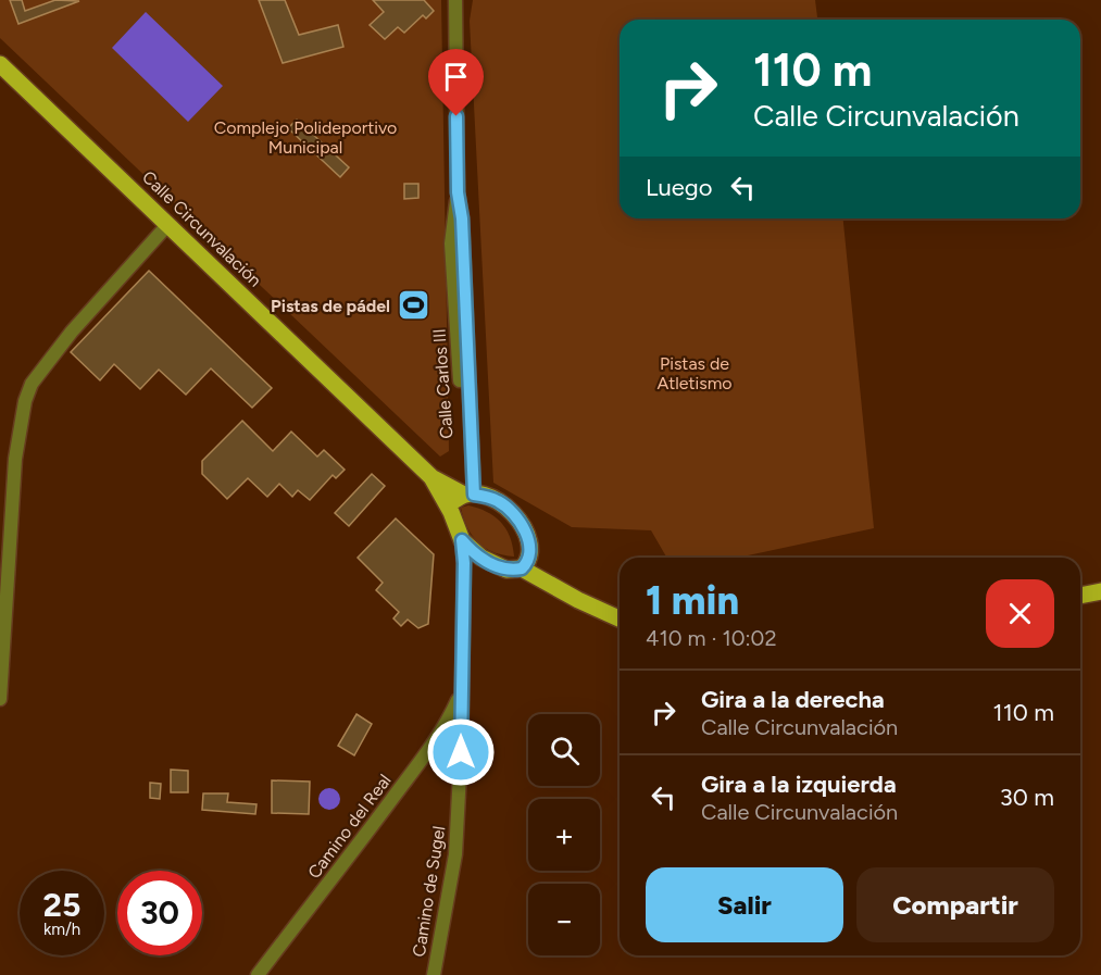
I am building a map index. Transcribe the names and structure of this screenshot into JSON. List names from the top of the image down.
{
  "streets": {
    "main road": ["Calle Circunvalación"],
    "street": ["Calle Carlos III", "Camino del Real", "Camino de Sugel"]
  },
  "crossings": [
    ["Calle Carlos III", "Camino de Sugel"],
    ["Camino del Real", "Camino de Sugel"]
  ],
  "parks": ["Complejo Polideportivo Municipal", "Pistas de Atletismo"],
  "places": {
    "sports": ["Pistas de pádel"]
  },
  "page": {
    "turn": ["110 m", "Calle Circunvalación"],
    "then": "Luego",
    "heading": ["1 min", "410 m · 10:02"],
    "list": [
      {
        "name": "Gira a la derecha",
        "note": "Calle Circunvalación",
        "value": "110 m"
      },
      {
        "name": "Gira a la izquierda",
        "note": "Calle Circunvalación",
        "value": "30 m"
      }
    ],
    "map_buttons": ["+", "−"],
    "buttons": ["Salir", "Compartir"],
    "speed": "25 km/h",
    "limit": "30"
  }
}
